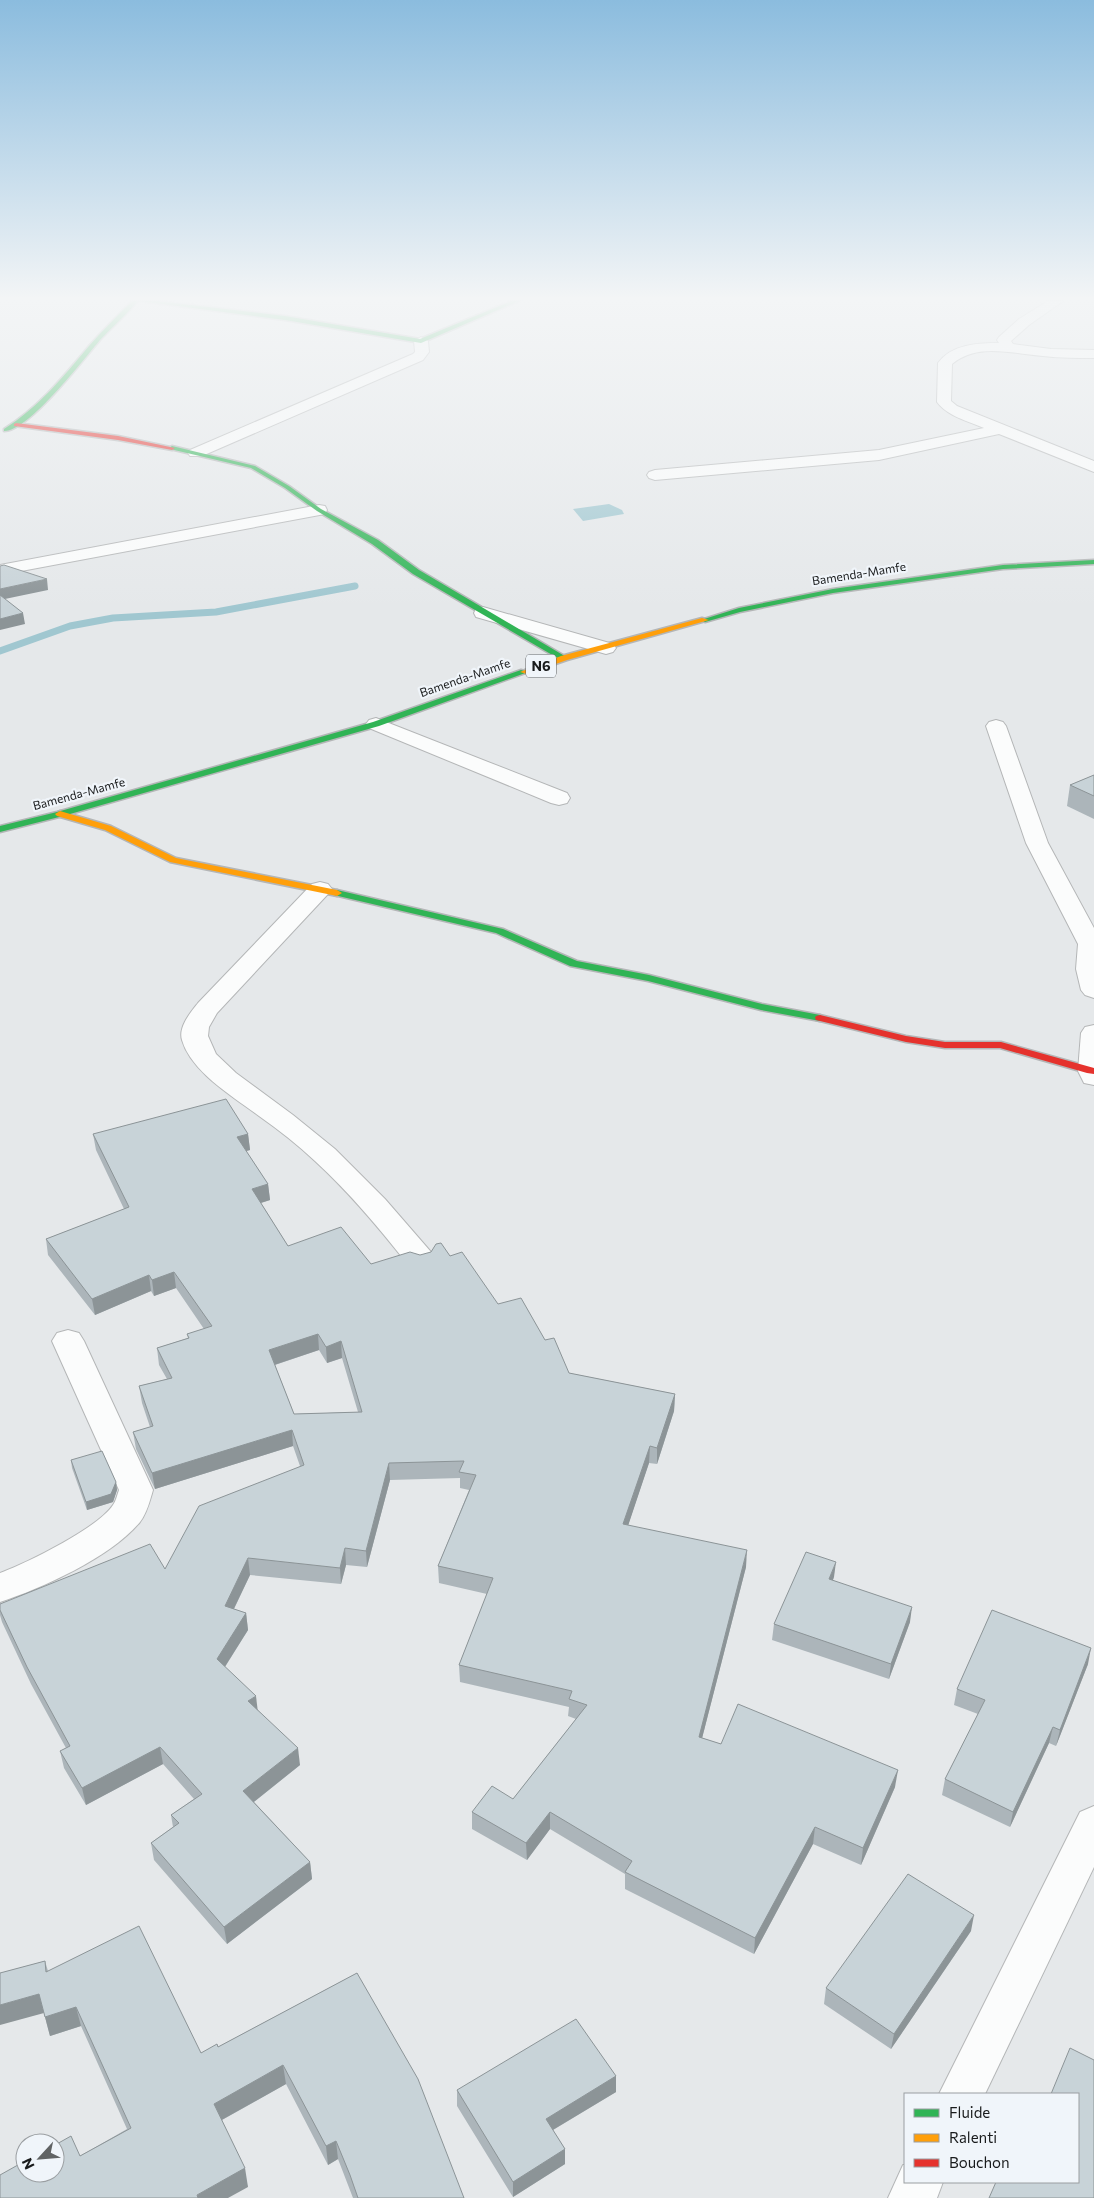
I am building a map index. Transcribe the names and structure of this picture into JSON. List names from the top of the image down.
{
  "streets": {
    "main road": ["Bamenda-Mamfe", "N6"]
  },
  "legend": ["Fluide", "Ralenti", "Bouchon"],
  "north": "bottom left"
}
